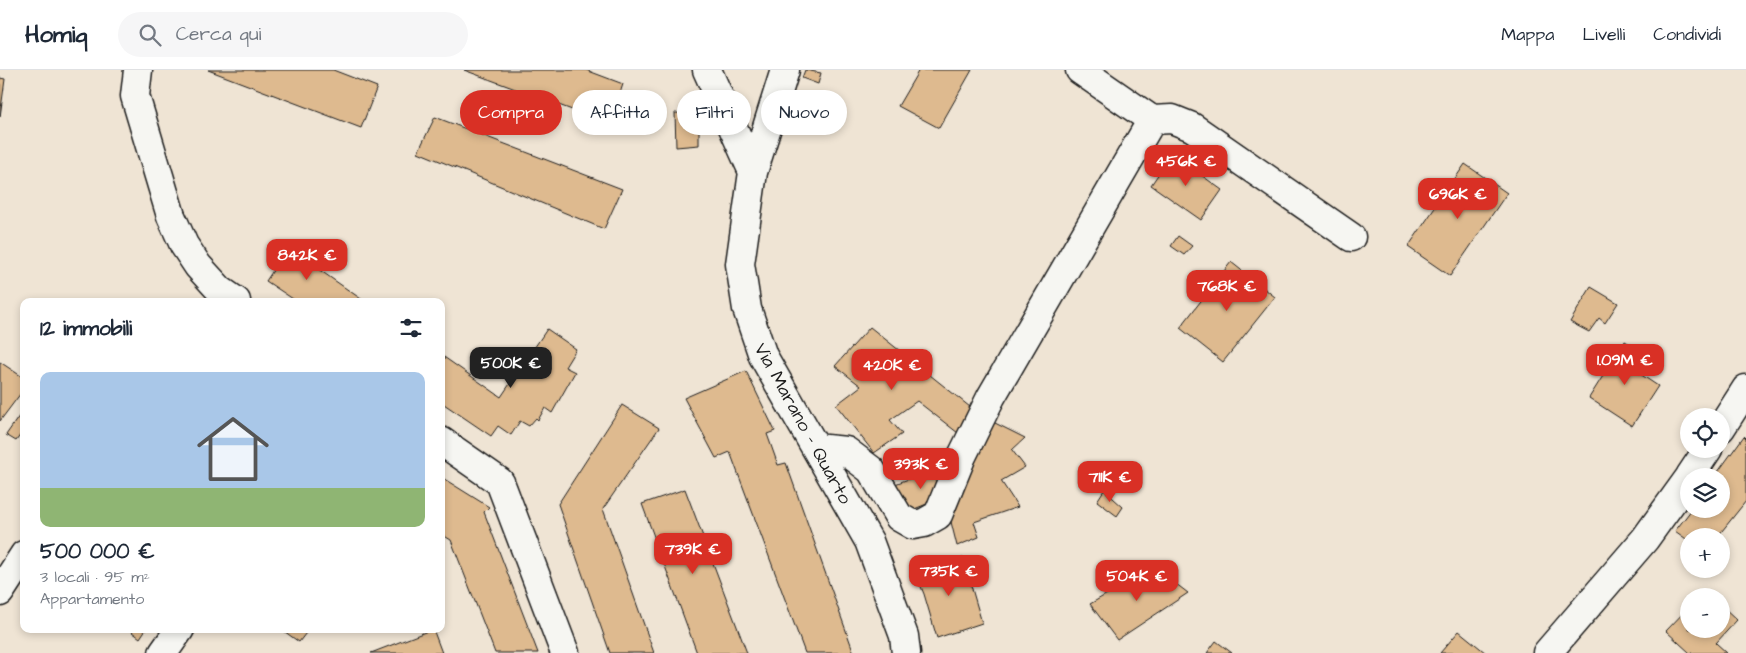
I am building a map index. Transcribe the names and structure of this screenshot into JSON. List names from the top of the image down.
{
  "streets": {
    "street": ["Via Marano - Quarto"]
  },
  "page": {
    "header": "Homiq",
    "search": "Cerca qui",
    "nav": ["Mappa", "Livelli", "Condividi"],
    "chip": [
      "Compra",
      "Affitta",
      "Filtri",
      "Nuovo"
    ],
    "price": [
      "456K €",
      "696K €",
      "842K €",
      "768K €",
      "1.09M €",
      "500K €",
      "420K €",
      "393K €",
      "711K €",
      "739K €",
      "735K €",
      "504K €"
    ],
    "heading": "12 immobili",
    "list": [
      {
        "name": "500 000 €",
        "note": "3 locali · 95 m² · Appartamento"
      }
    ],
    "map_buttons": ["+", "−"]
  }
}
